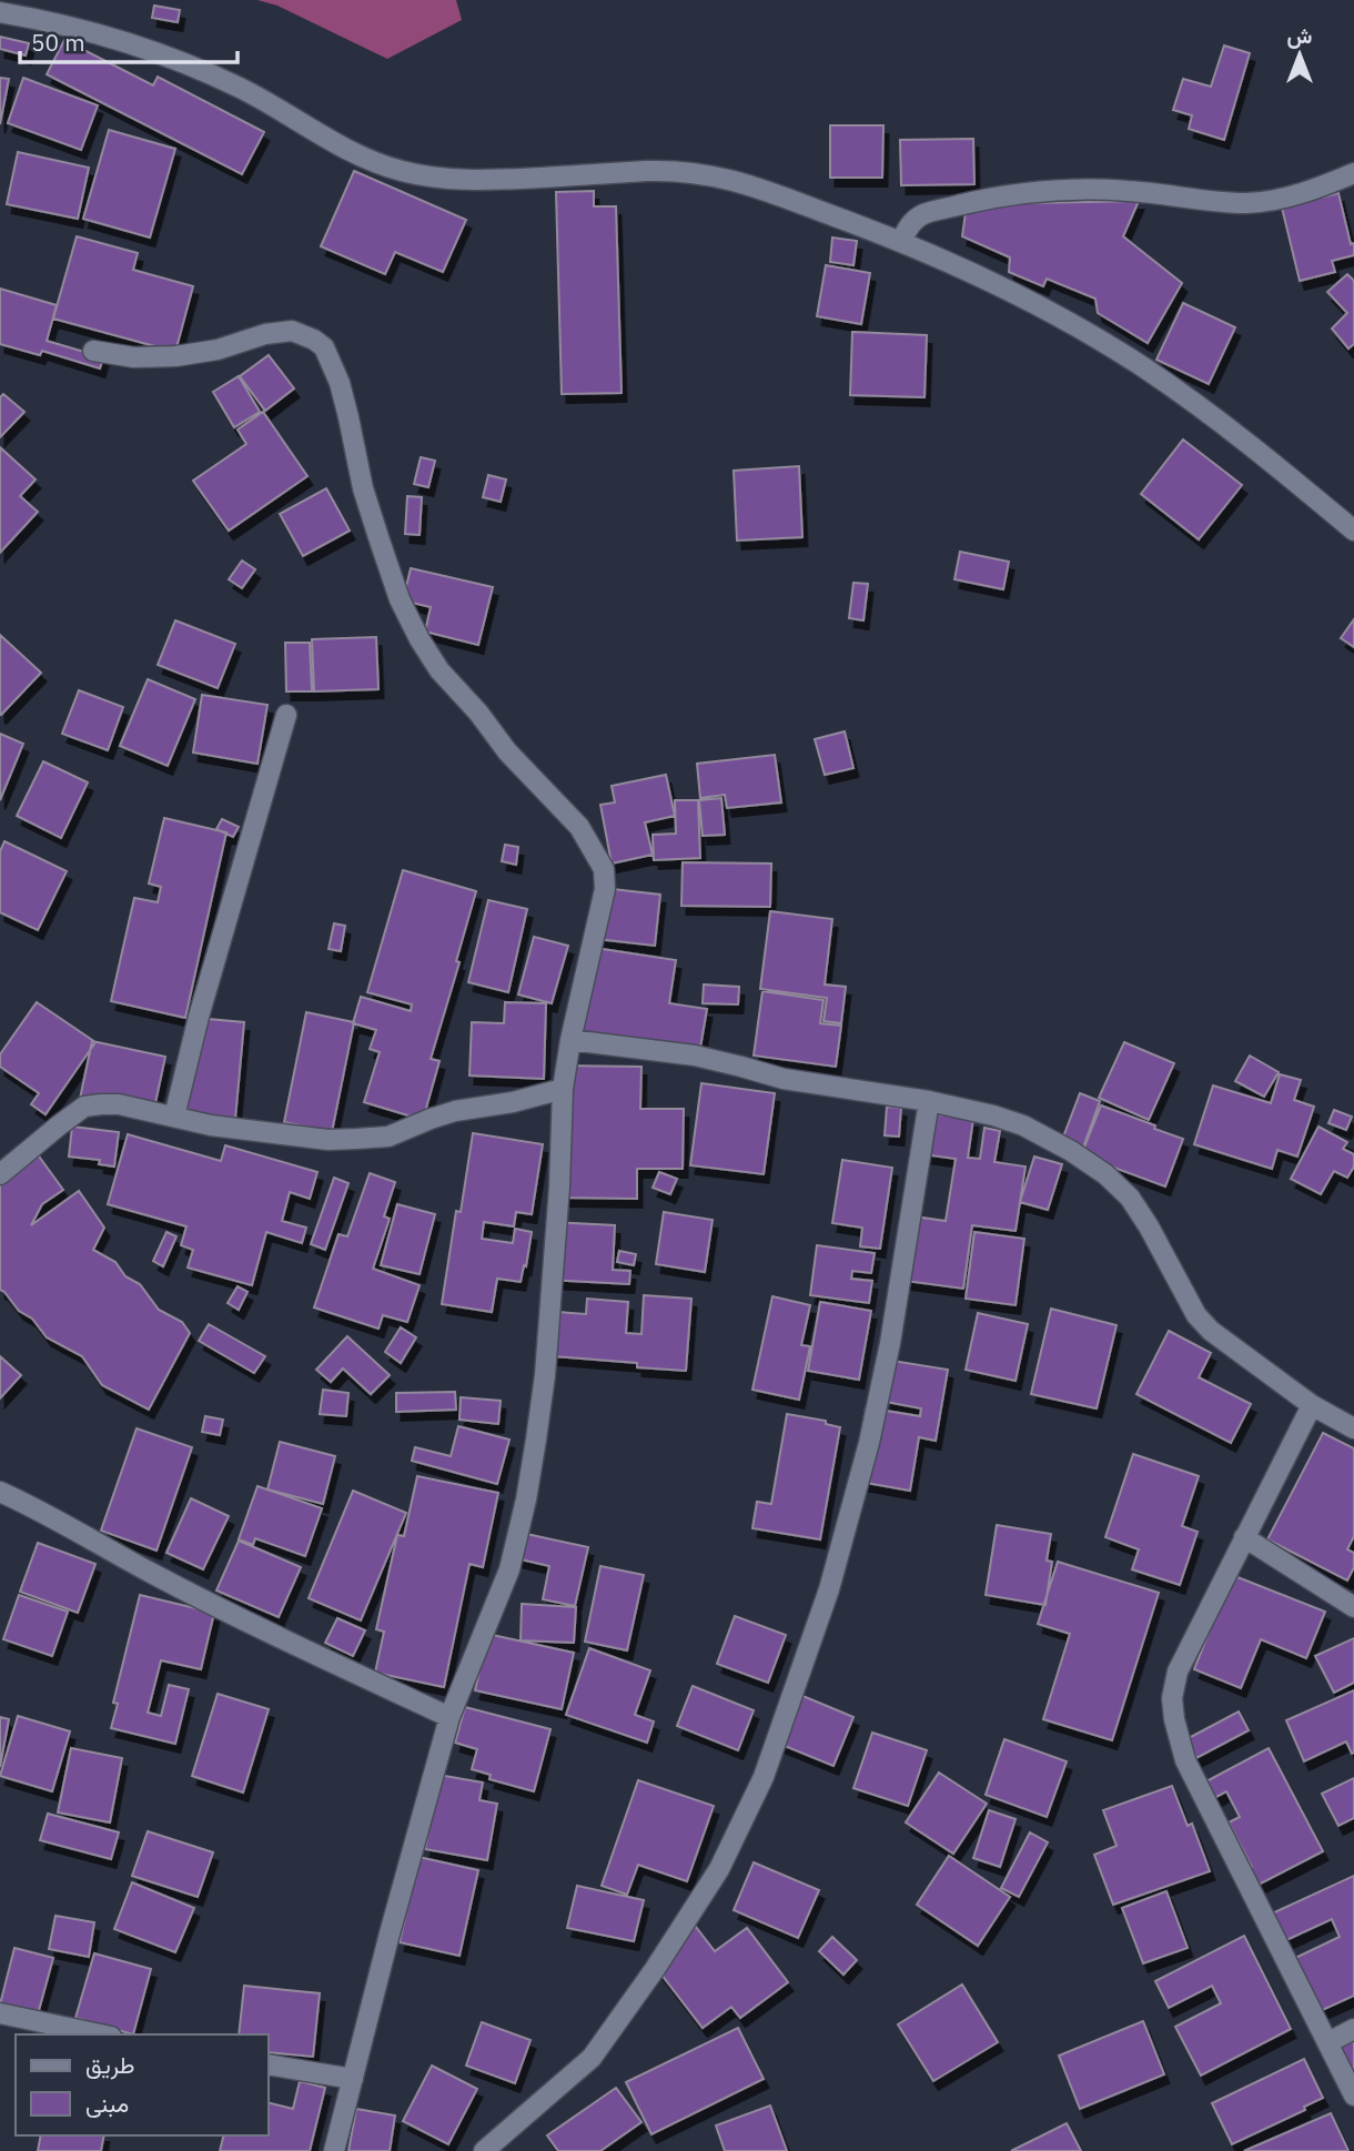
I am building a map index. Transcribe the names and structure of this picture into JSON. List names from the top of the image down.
{
  "legend": ["طريق", "مبنى"],
  "scale_bar": "50 m",
  "north": "top"
}
